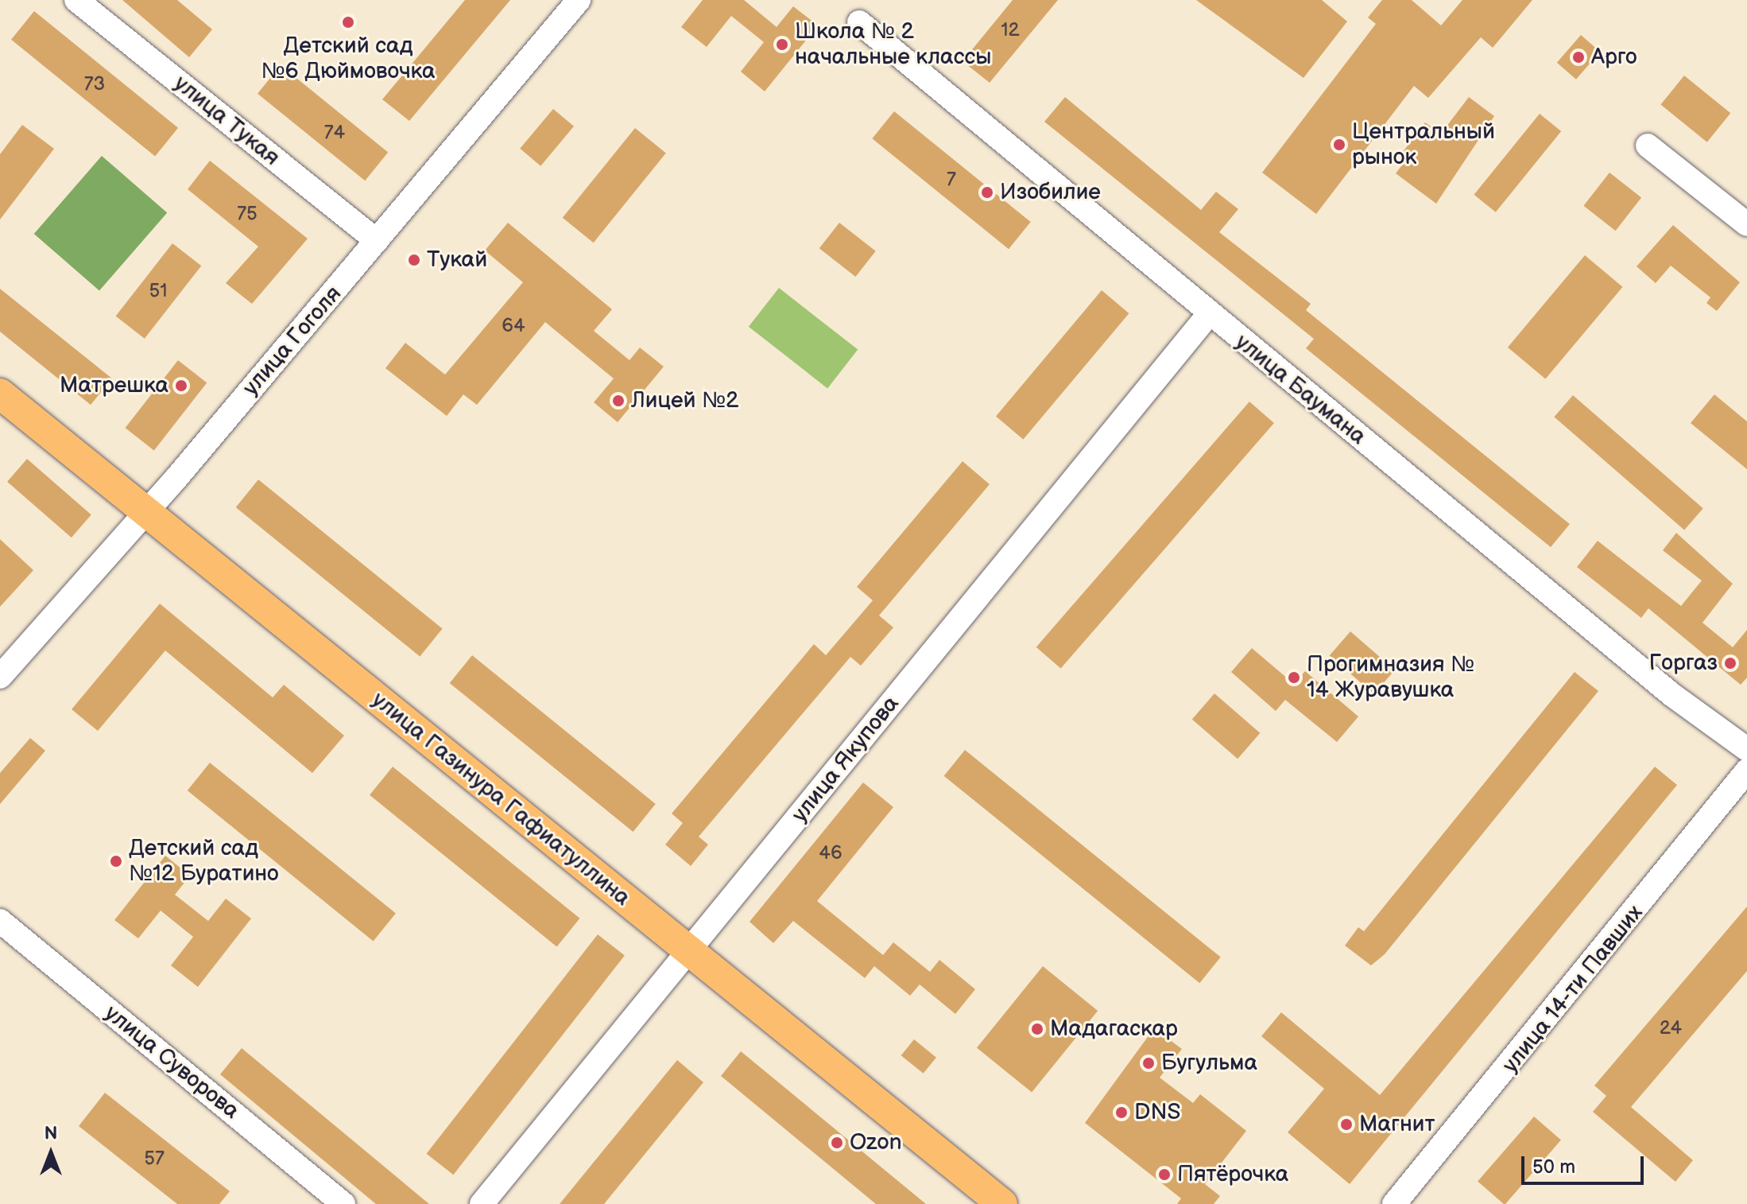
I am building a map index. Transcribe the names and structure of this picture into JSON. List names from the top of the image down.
{
  "streets": {
    "main road": ["улица Газинура Гафиатуллина"],
    "street": [
      "улица Тукая",
      "улица Гоголя",
      "улица Баумана",
      "улица Якупова",
      "улица 14-ти Павших",
      "улица Суворова"
    ]
  },
  "crossings": [
    ["улица Тукая", "улица Гоголя"],
    ["улица Гоголя", "улица Газинура Гафиатуллина"],
    ["улица Баумана", "улица Якупова"],
    ["улица Якупова", "улица Газинура Гафиатуллина"]
  ],
  "places": [
    "Детский сад №6 Дюймовочка",
    "Школа № 2 начальные классы",
    "Арго",
    "Центральный рынок",
    "Изобилие",
    "Тукай",
    "Матрешка",
    "Лицей №2",
    "Горгаз",
    "Прогимназия № 14 Журавушка",
    "Детский сад №12 Буратино",
    "Мадагаскар",
    "Бугульма",
    "DNS",
    "Магнит",
    "Ozon",
    "Пятёрочка"
  ],
  "house_numbers": [
    "12",
    "73",
    "74",
    "7",
    "75",
    "51",
    "64",
    "46",
    "24",
    "57"
  ],
  "scale_bar": "50 m",
  "north": "top"
}
